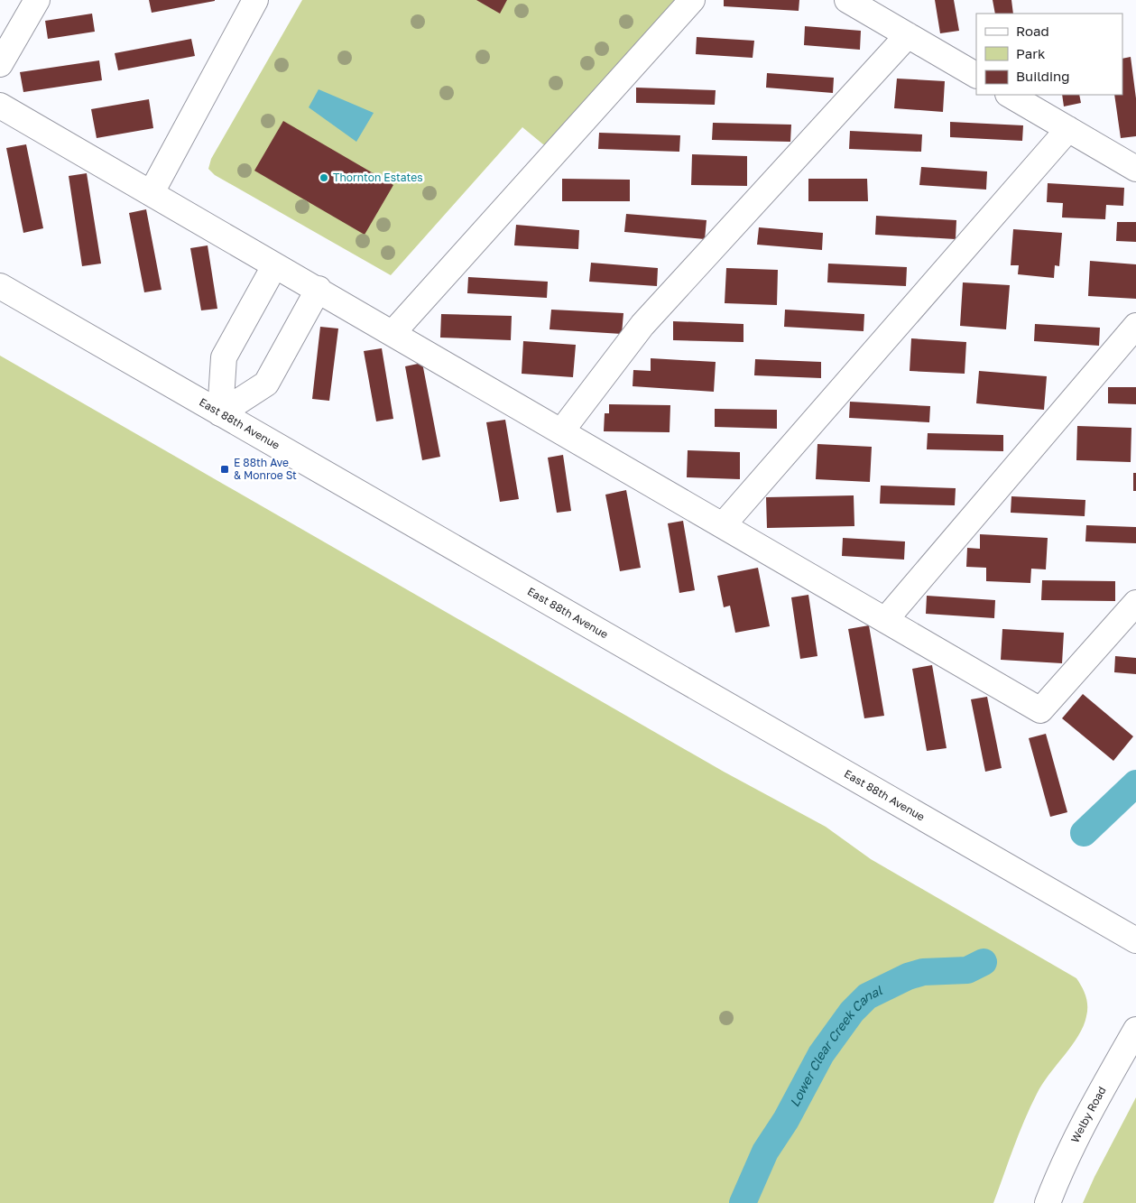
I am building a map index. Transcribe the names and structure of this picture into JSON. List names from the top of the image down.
{
  "streets": {
    "street": ["East 88th Avenue", "Welby Road"]
  },
  "water": ["Lower Clear Creek Canal"],
  "places": {
    "other": ["Thornton Estates"],
    "transit": ["E 88th Ave & Monroe St"]
  },
  "legend": ["Road", "Park", "Building"]
}
